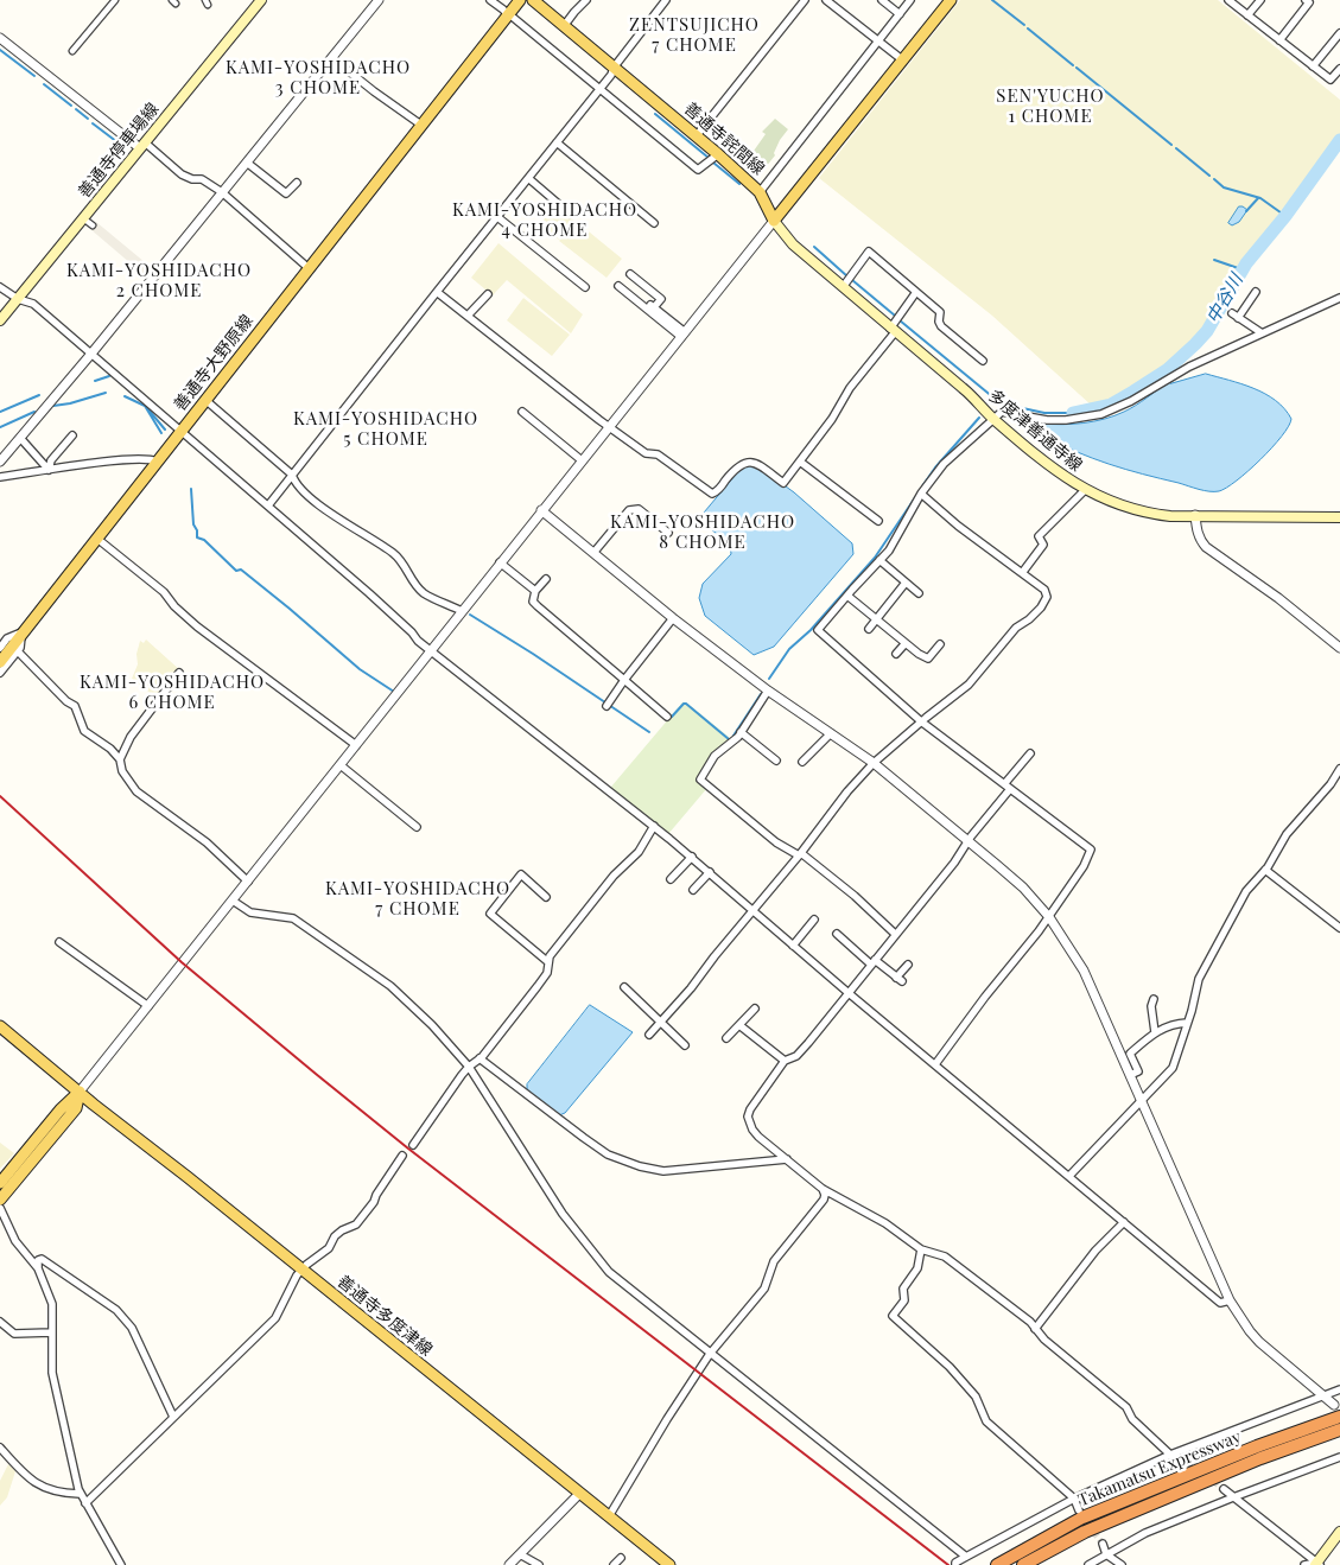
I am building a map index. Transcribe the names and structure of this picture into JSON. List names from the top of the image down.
{
  "streets": {
    "highway": ["Takamatsu Expressway"],
    "main road": [
      "善通寺詫間線",
      "善通寺停車場線",
      "善通寺大野原線",
      "多度津善通寺線",
      "善通寺多度津線"
    ]
  },
  "crossings": [
    ["善通寺詫間線", "多度津善通寺線"]
  ],
  "districts": [
    "ZENTSUJICHO 7 CHOME",
    "KAMI-YOSHIDACHO 3 CHOME",
    "SEN'YUCHO 1 CHOME",
    "KAMI-YOSHIDACHO 4 CHOME",
    "KAMI-YOSHIDACHO 2 CHOME",
    "KAMI-YOSHIDACHO 5 CHOME",
    "KAMI-YOSHIDACHO 8 CHOME",
    "KAMI-YOSHIDACHO 6 CHOME",
    "KAMI-YOSHIDACHO 7 CHOME"
  ],
  "water": ["中谷川"]
}
